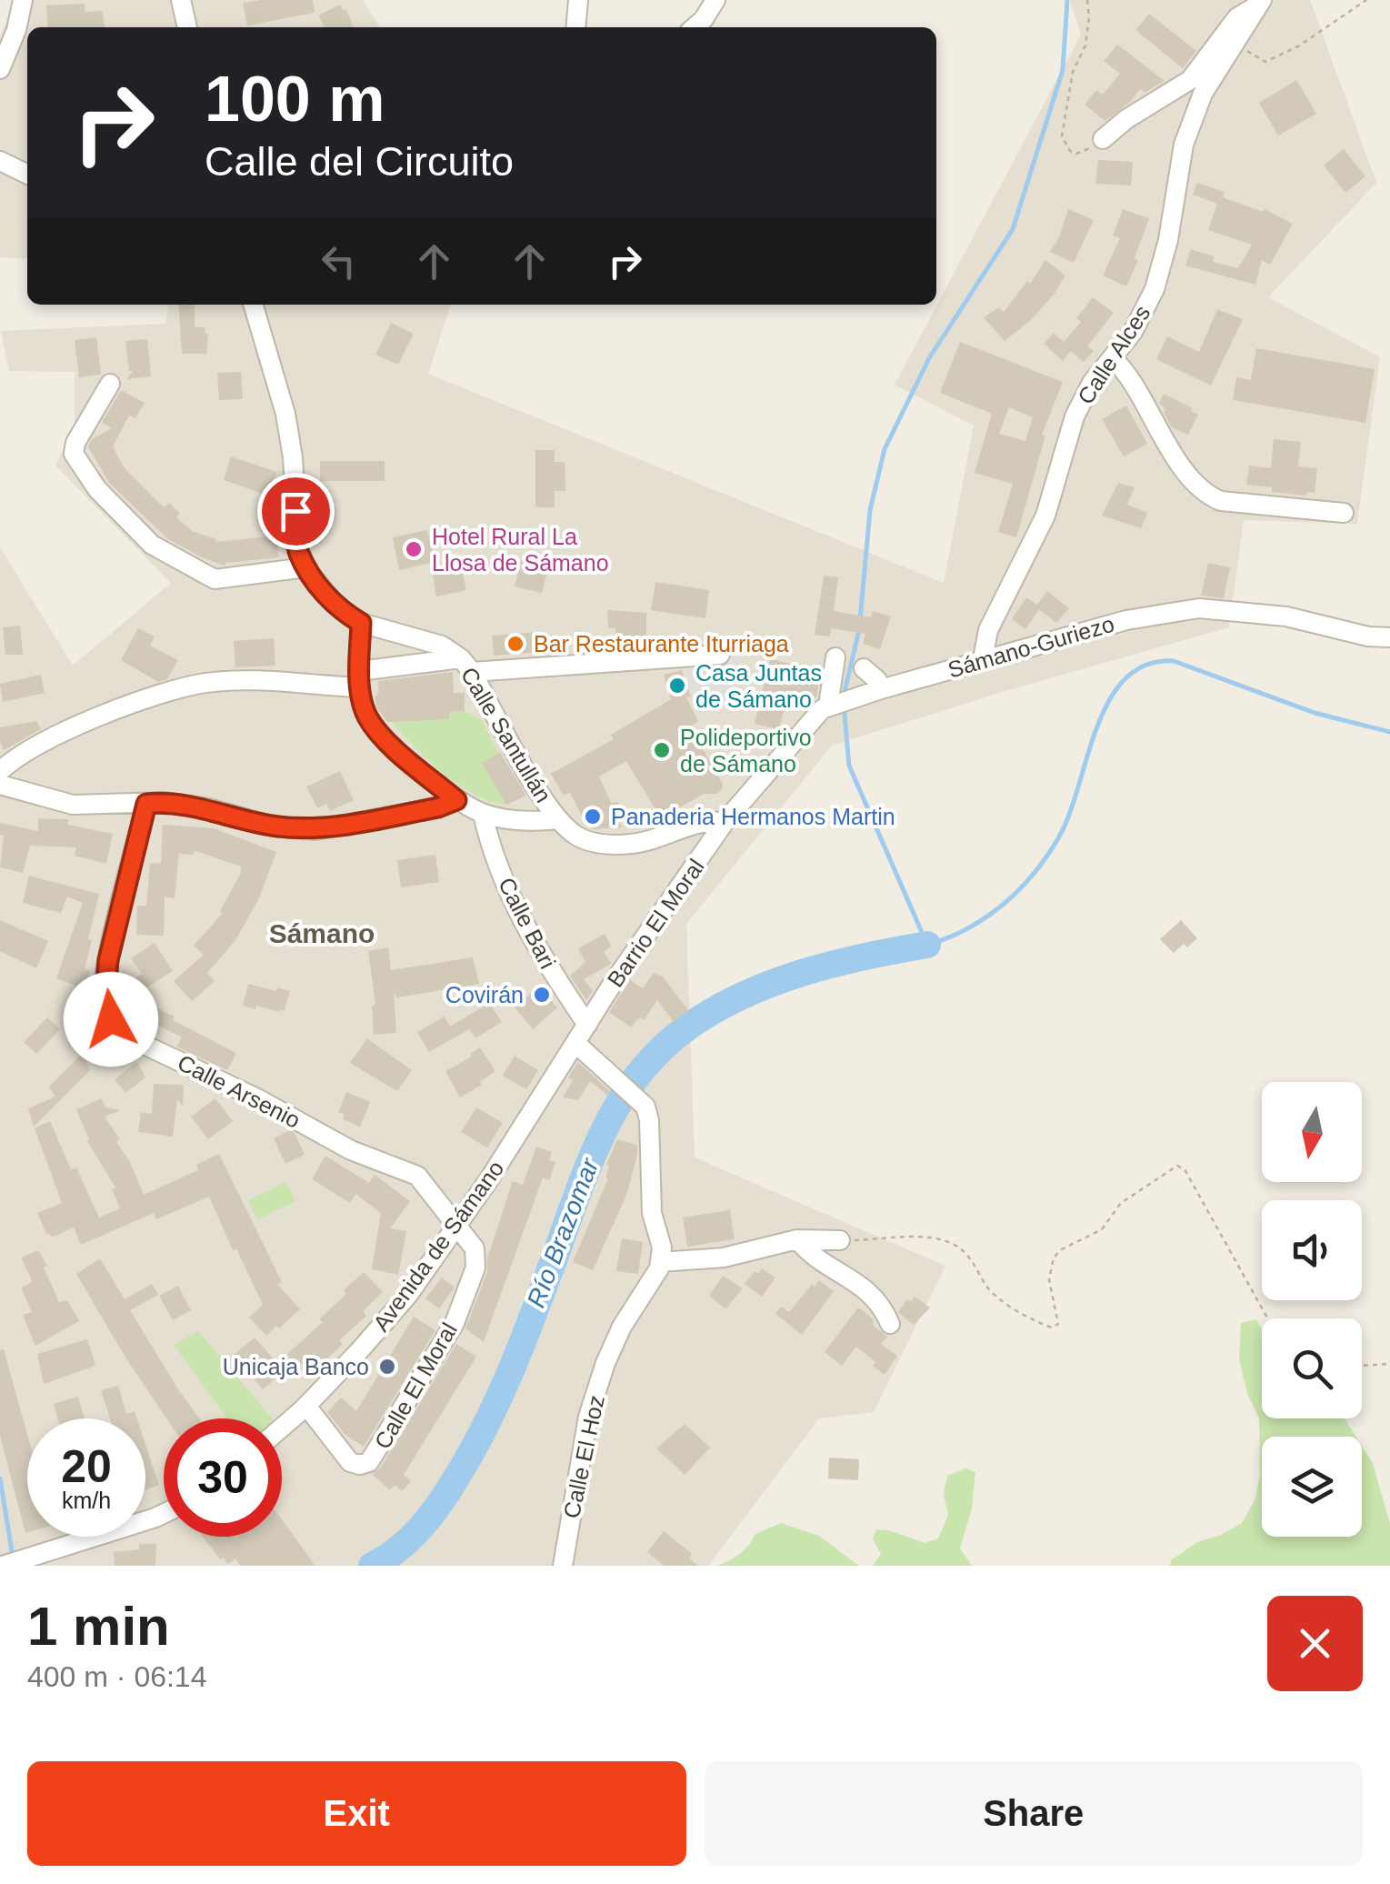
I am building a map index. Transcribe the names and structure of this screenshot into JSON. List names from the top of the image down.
{
  "streets": {
    "street": [
      "Calle Alces",
      "Sámano-Guriezo",
      "Calle Santullán",
      "Calle Bari",
      "Barrio El Moral",
      "Calle Arsenio",
      "Avenida de Sámano",
      "Calle El Moral",
      "Calle El Hoz"
    ]
  },
  "crossings": [
    ["Calle Alces", "Sámano-Guriezo"],
    ["Sámano-Guriezo", "Calle Santullán"],
    ["Sámano-Guriezo", "Barrio El Moral"],
    ["Calle Santullán", "Barrio El Moral"],
    ["Calle Bari", "Barrio El Moral"],
    ["Calle Bari", "Avenida de Sámano"],
    ["Barrio El Moral", "Avenida de Sámano"],
    ["Calle Arsenio", "Avenida de Sámano"],
    ["Calle Arsenio", "Calle El Moral"],
    ["Avenida de Sámano", "Calle El Moral"]
  ],
  "districts": ["Sámano"],
  "water": ["Río Brazomar"],
  "places": [
    "Hotel Rural La Llosa de Sámano",
    "Bar Restaurante Iturriaga",
    "Casa Juntas de Sámano",
    "Polideportivo de Sámano",
    "Panaderia Hermanos Martin",
    "Covirán",
    "Unicaja Banco"
  ],
  "north": "bottom",
  "page": {
    "turn": ["100 m", "Calle del Circuito"],
    "speed": "20 km/h",
    "limit": "30",
    "heading": ["1 min", "400 m · 06:14"],
    "buttons": ["Exit", "Share"]
  }
}
